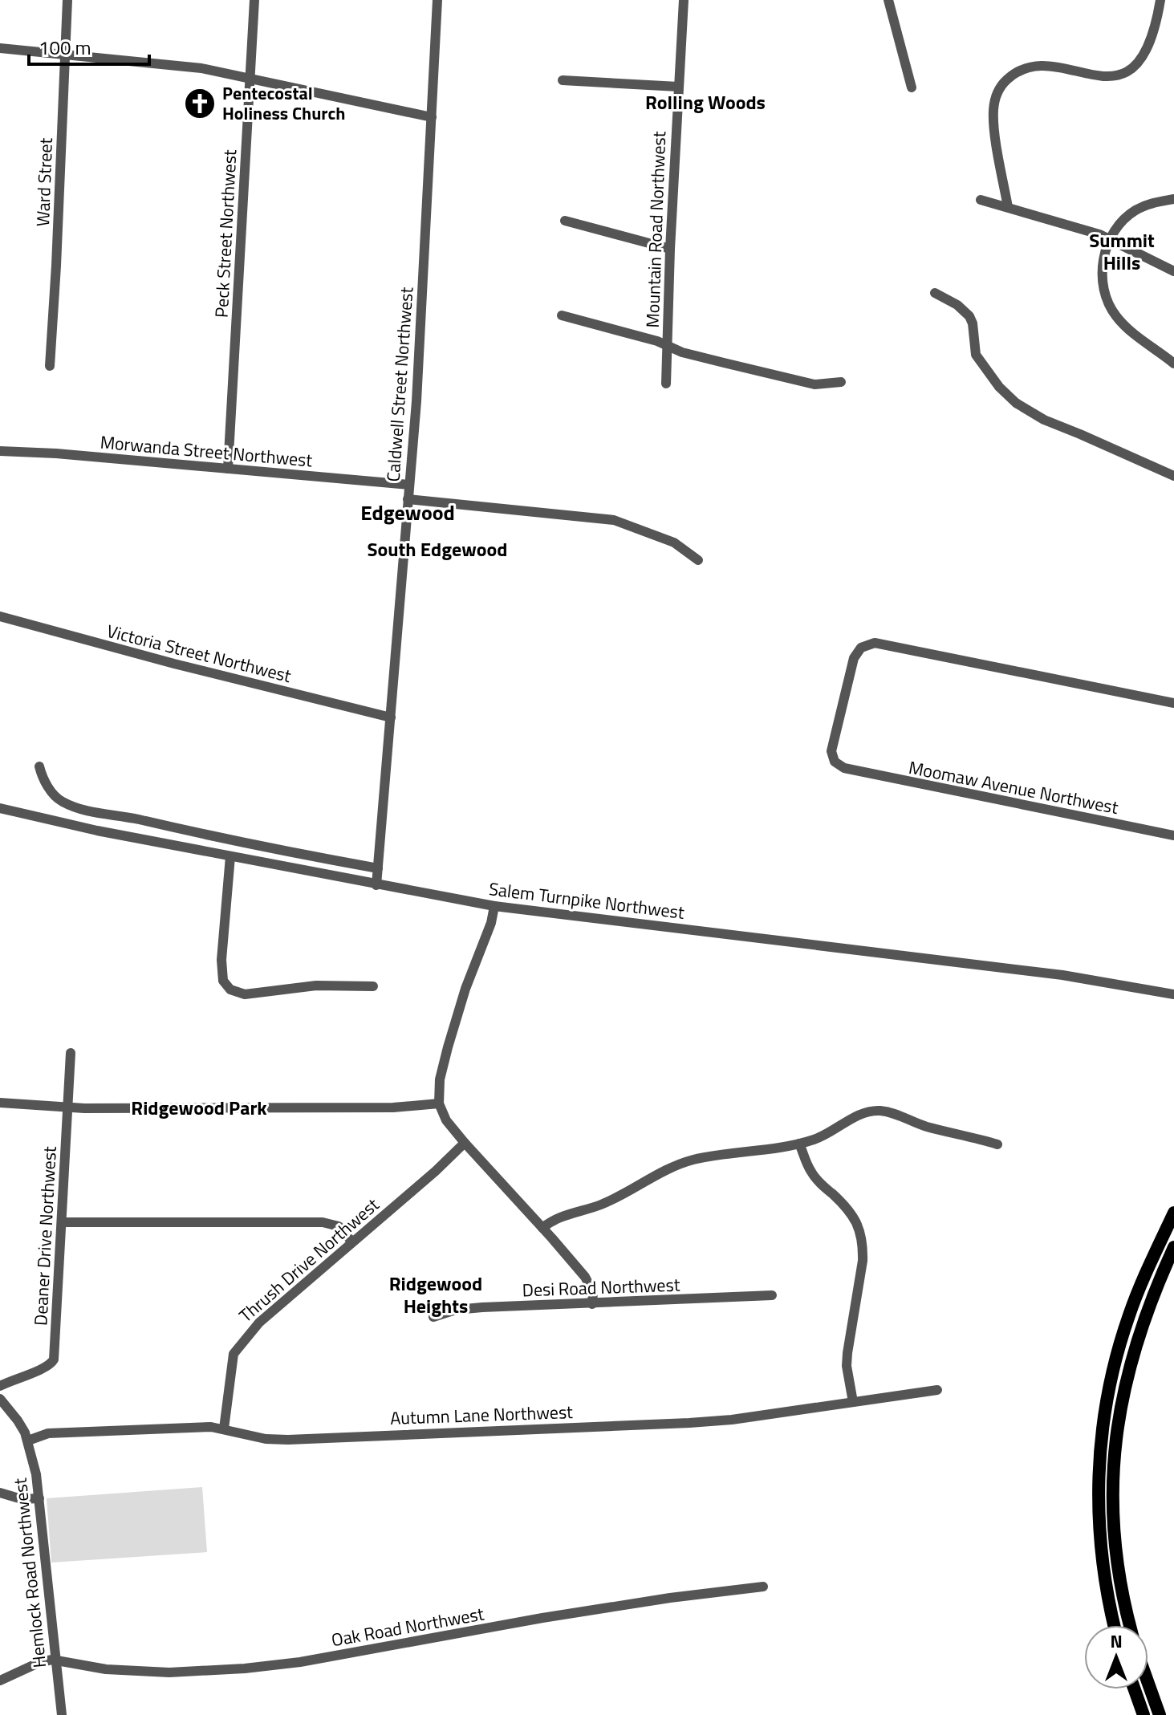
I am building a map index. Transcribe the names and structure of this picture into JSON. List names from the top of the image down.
{
  "streets": {
    "street": [
      "Ward Street",
      "Mountain Road Northwest",
      "Peck Street Northwest",
      "Caldwell Street Northwest",
      "Morwanda Street Northwest",
      "Victoria Street Northwest",
      "Moomaw Avenue Northwest",
      "Salem Turnpike Northwest",
      "Deaner Drive Northwest",
      "Thrush Drive Northwest",
      "Desi Road Northwest",
      "Autumn Lane Northwest",
      "Hemlock Road Northwest",
      "Oak Road Northwest"
    ]
  },
  "crossings": [
    ["Peck Street Northwest", "Morwanda Street Northwest"],
    ["Caldwell Street Northwest", "Morwanda Street Northwest"],
    ["Caldwell Street Northwest", "Victoria Street Northwest"],
    ["Caldwell Street Northwest", "Salem Turnpike Northwest"],
    ["Thrush Drive Northwest", "Autumn Lane Northwest"],
    ["Autumn Lane Northwest", "Hemlock Road Northwest"],
    ["Hemlock Road Northwest", "Oak Road Northwest"]
  ],
  "districts": [
    "Rolling Woods",
    "Summit Hills",
    "Edgewood",
    "South Edgewood",
    "Ridgewood Park",
    "Ridgewood Heights"
  ],
  "places": {
    "church": ["Pentecostal Holiness Church"]
  },
  "scale_bar": "100 m",
  "north": "top"
}
